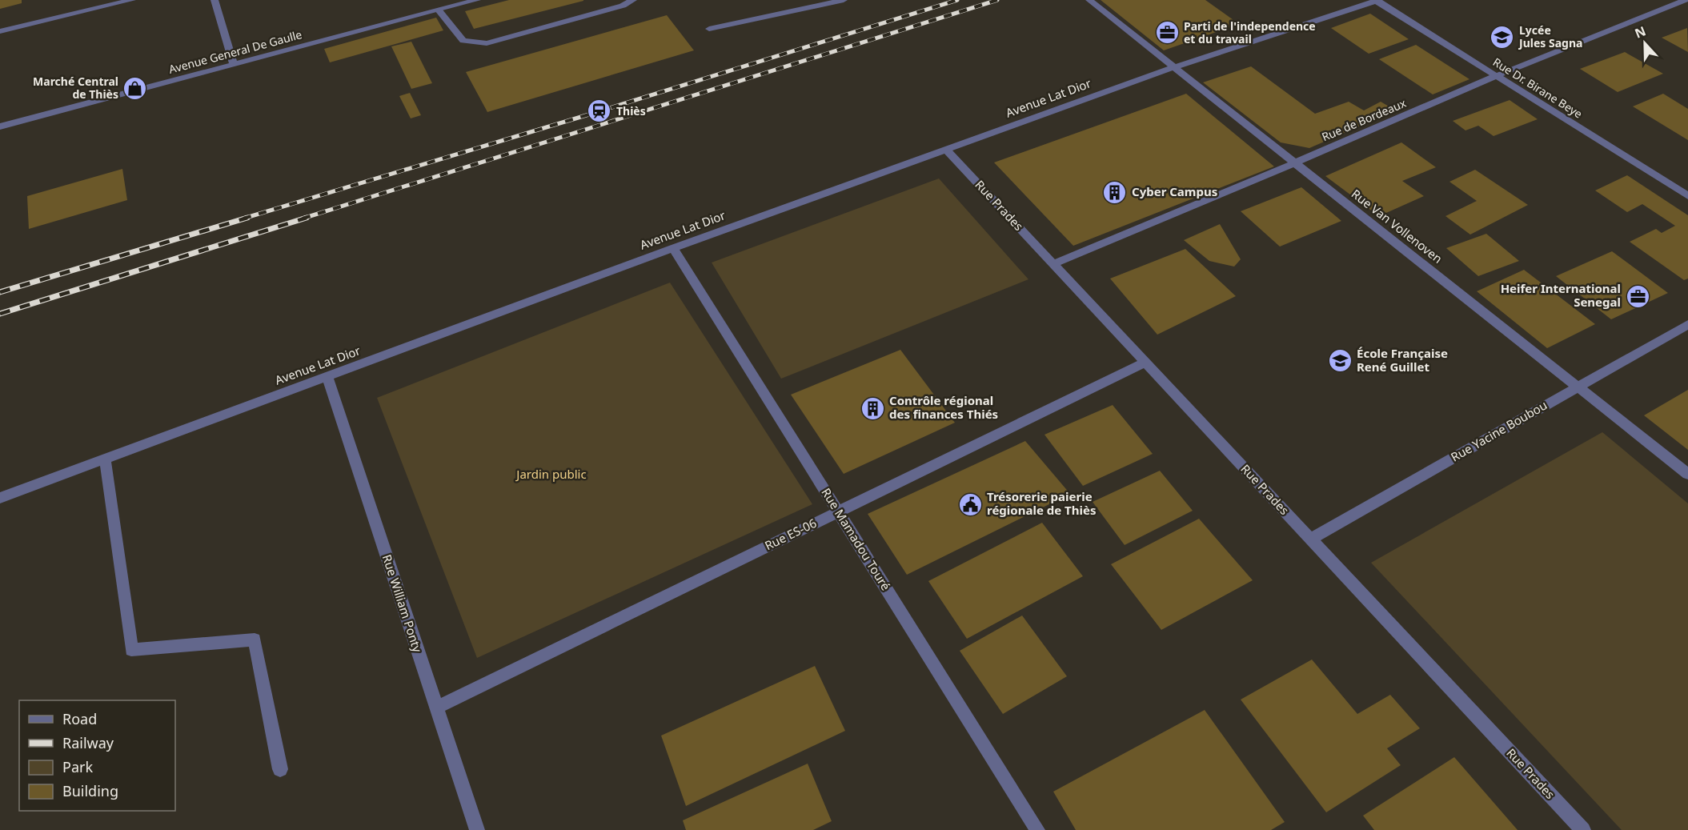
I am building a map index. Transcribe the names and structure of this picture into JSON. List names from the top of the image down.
{
  "streets": {
    "street": [
      "Avenue General De Gaulle",
      "Rue Dr. Birane Beye",
      "Avenue Lat Dior",
      "Rue de Bordeaux",
      "Rue Prades",
      "Rue Van Vollenoven",
      "Rue Yacine Boubou",
      "Rue ES-06",
      "Rue Mamadou Touré",
      "Rue William Ponty"
    ]
  },
  "crossings": [
    ["Rue Dr. Birane Beye", "Avenue Lat Dior"],
    ["Rue Dr. Birane Beye", "Rue de Bordeaux"],
    ["Avenue Lat Dior", "Rue Prades"],
    ["Avenue Lat Dior", "Rue Van Vollenoven"],
    ["Avenue Lat Dior", "Rue Mamadou Touré"],
    ["Avenue Lat Dior", "Rue William Ponty"],
    ["Rue de Bordeaux", "Rue Prades"],
    ["Rue de Bordeaux", "Rue Van Vollenoven"],
    ["Rue Prades", "Rue Yacine Boubou"],
    ["Rue Prades", "Rue ES-06"],
    ["Rue Van Vollenoven", "Rue Yacine Boubou"],
    ["Rue ES-06", "Rue Mamadou Touré"],
    ["Rue ES-06", "Rue William Ponty"]
  ],
  "parks": ["Jardin public"],
  "places": {
    "office": ["Parti de l'independence et du travail", "Heifer International Senegal"],
    "school or university": ["Lycée Jules Sagna", "École Française René Guillet"],
    "shop": ["Marché Central de Thiès"],
    "station": ["Thiès"],
    "building": ["Cyber Campus", "Contrôle régional des finances Thiés"],
    "public building": ["Trésorerie paierie régionale de Thiès"]
  },
  "legend": [
    "Road",
    "Railway",
    "Park",
    "Building"
  ],
  "north": "top"
}
